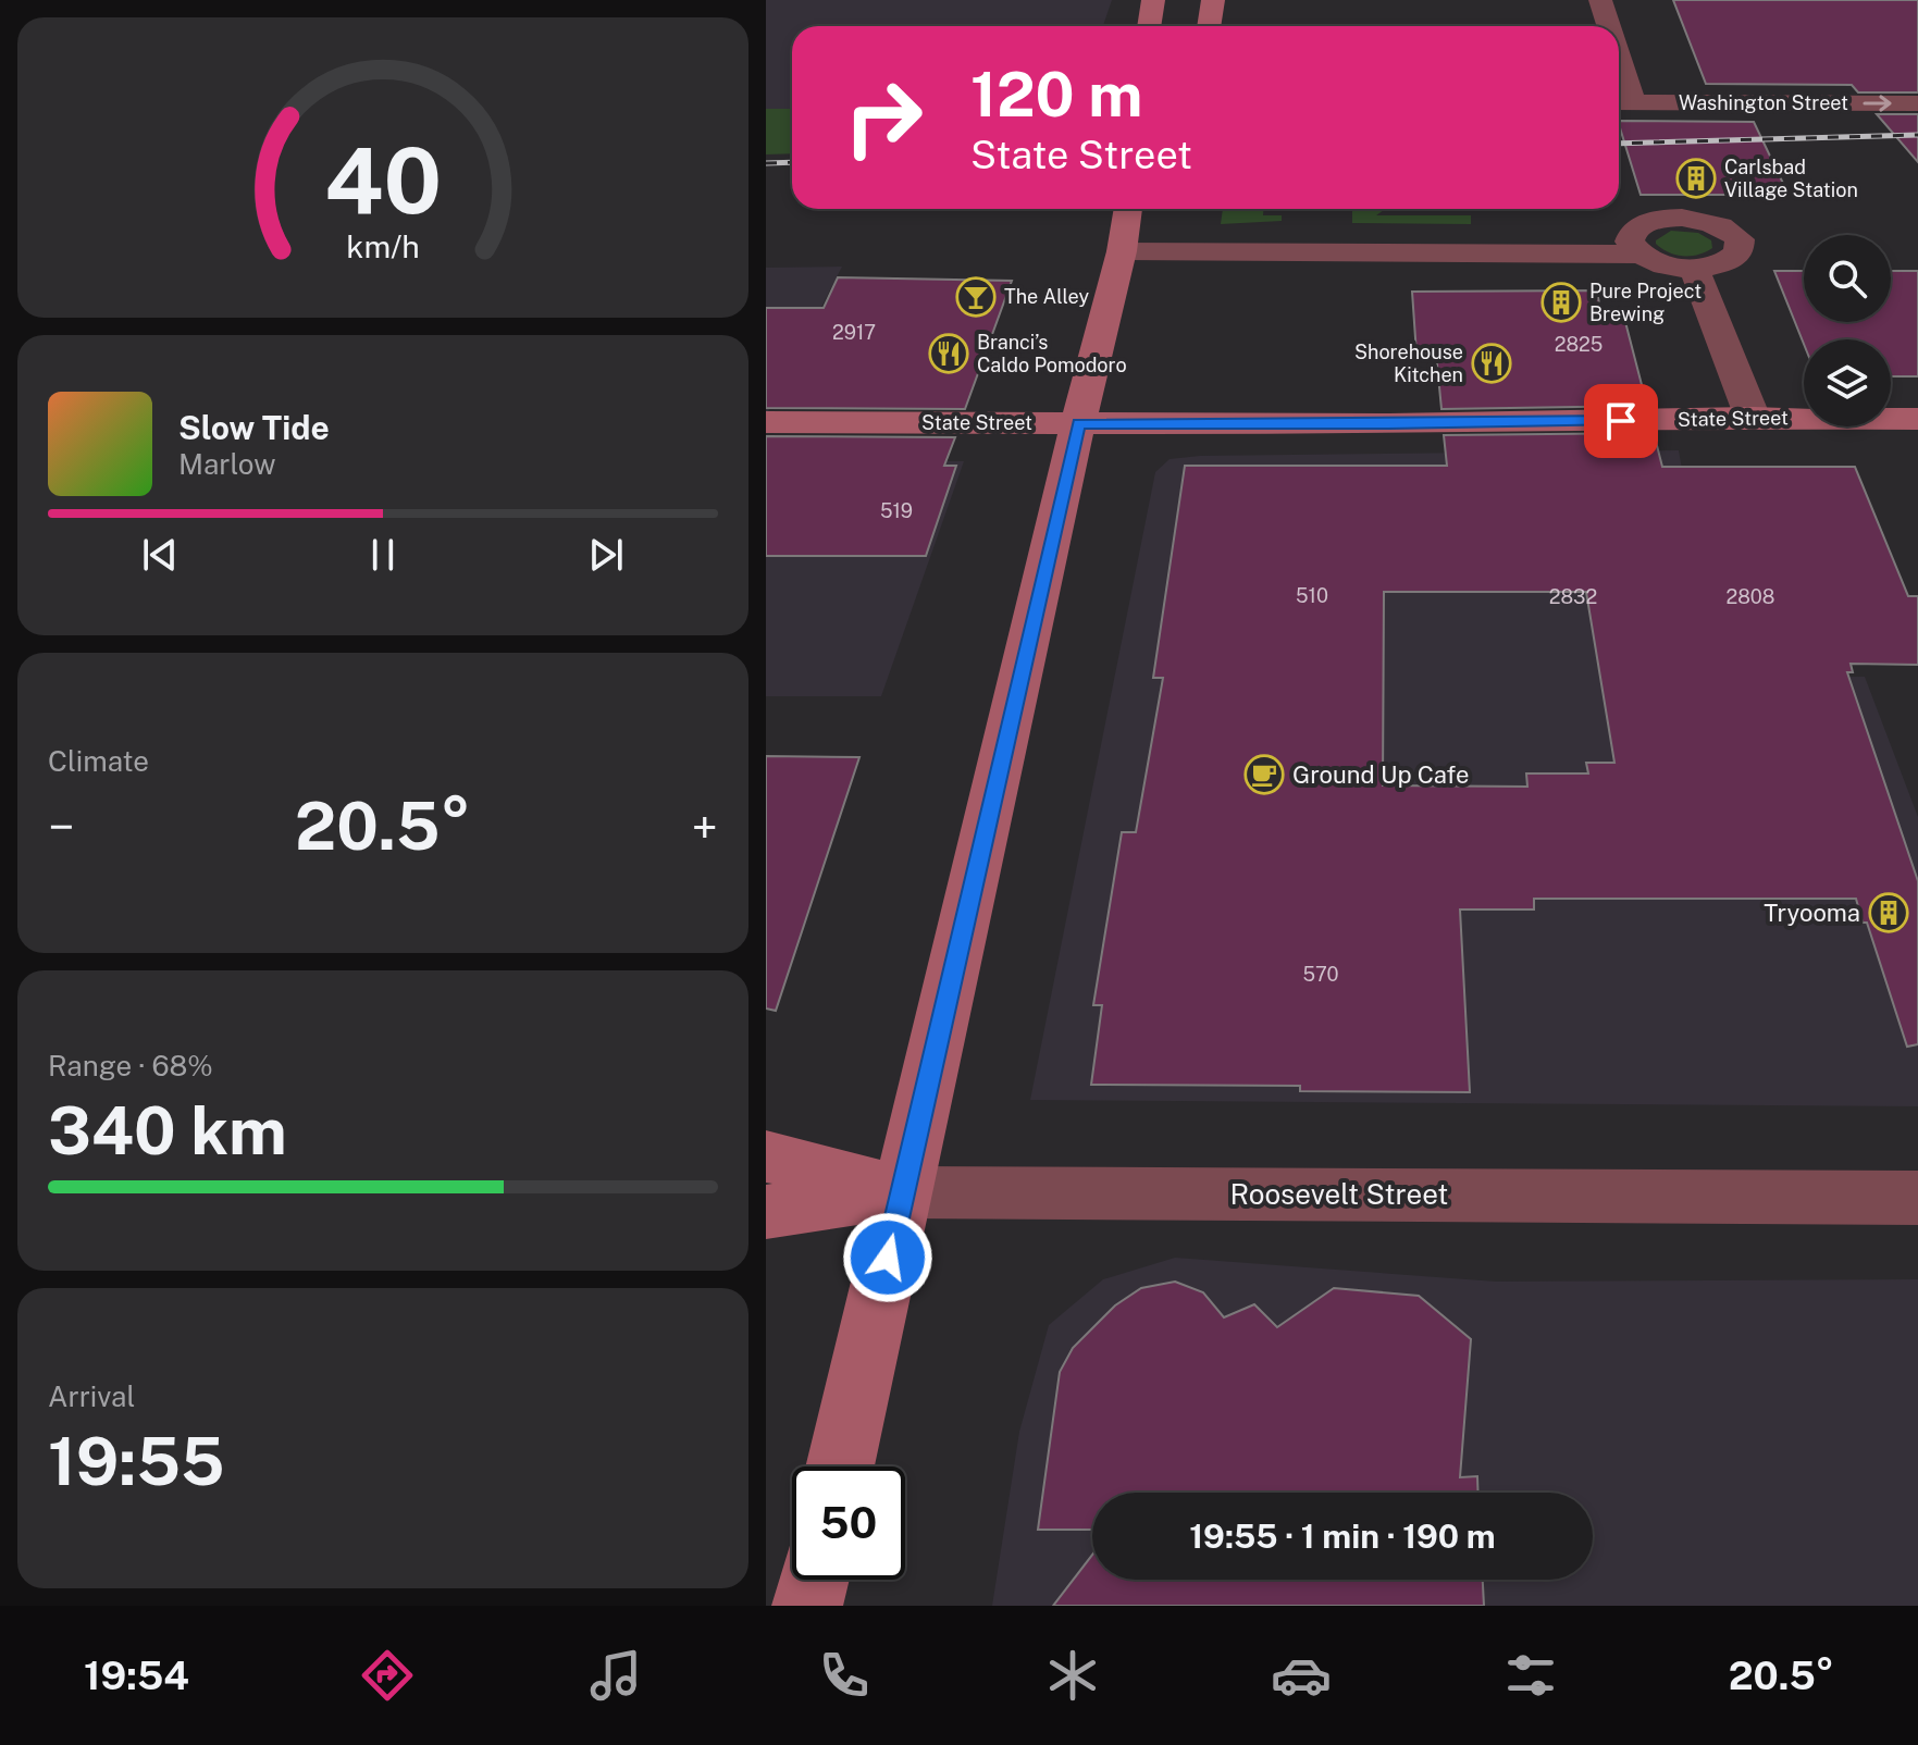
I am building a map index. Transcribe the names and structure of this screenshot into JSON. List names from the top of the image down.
{
  "streets": {
    "main road": ["State Street", "Roosevelt Street"],
    "street": ["Washington Street"]
  },
  "one_way": ["Washington Street"],
  "places": {
    "building": ["Carlsbad Village Station", "Pure Project Brewing", "Tryooma"],
    "bar": ["The Alley"],
    "restaurant": ["Branci’s Caldo Pomodoro", "Shorehouse Kitchen"],
    "cafe": ["Ground Up Cafe"]
  },
  "house_numbers": [
    "2917",
    "2825",
    "519",
    "510",
    "2832",
    "2808",
    "570"
  ],
  "page": {
    "turn": ["120 m", "State Street"],
    "song": ["Slow Tide", "Marlow"],
    "tile": [
      "Climate",
      ["Range · 68%", "340 km"],
      ["Arrival", "19:55"]
    ],
    "heat": ["−", "20.5°", "+"],
    "limit": "50",
    "trip": "19:55 · 1 min · 190 m",
    "tabs": ["19:54", "20.5°"],
    "gauge": ["40", "km/h"]
  }
}
